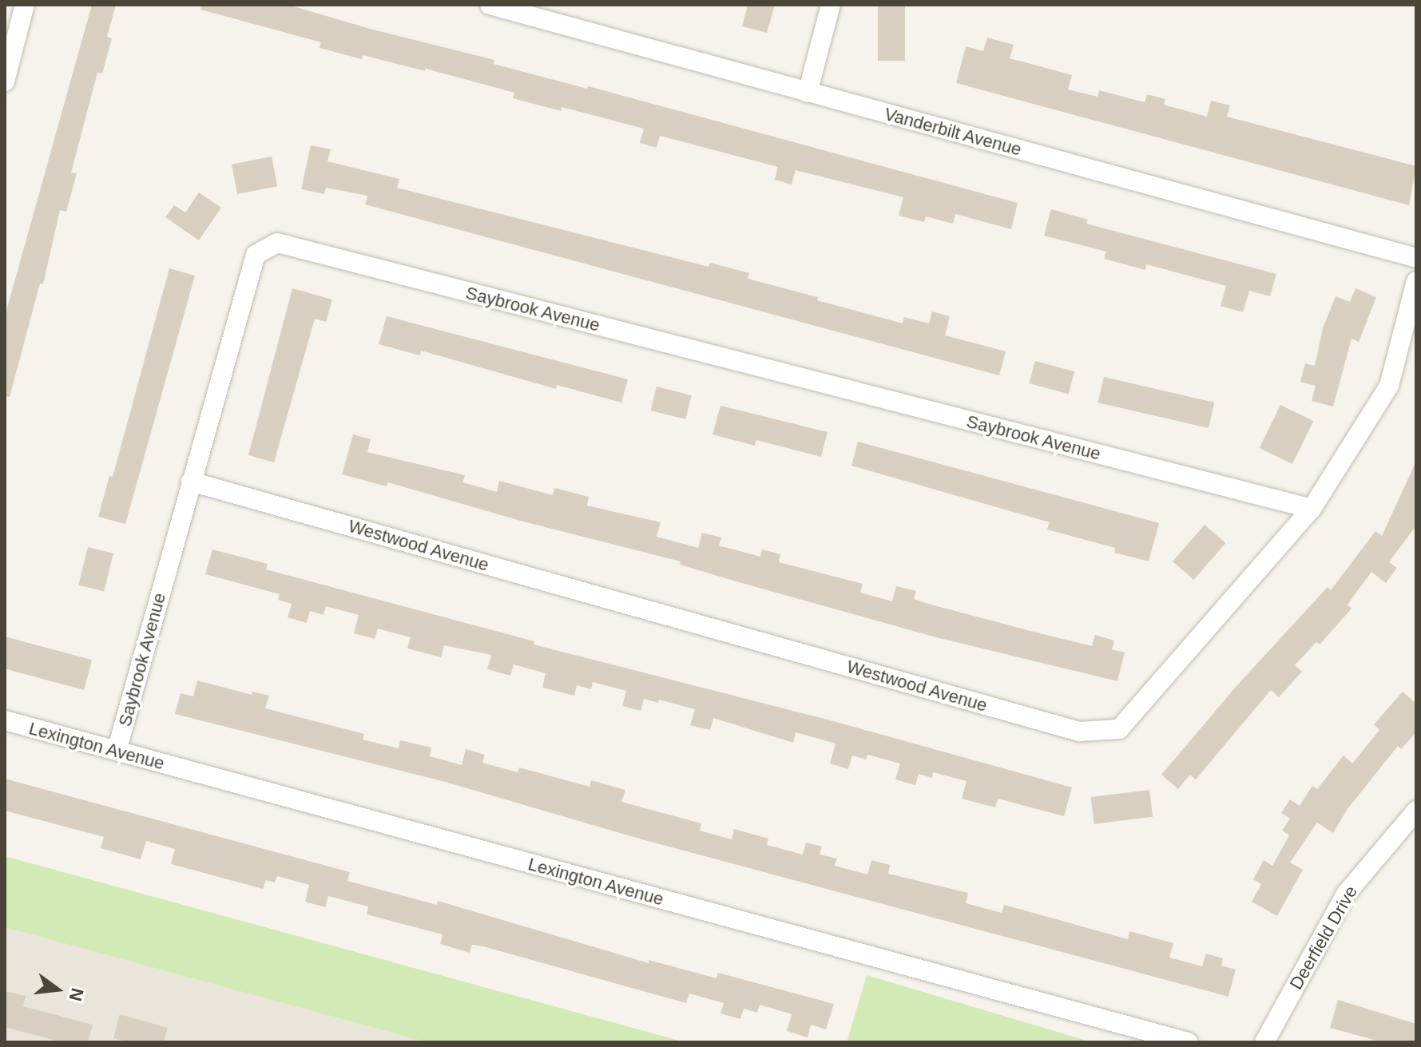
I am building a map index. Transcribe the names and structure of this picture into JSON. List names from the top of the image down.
{
  "streets": {
    "street": [
      "Vanderbilt Avenue",
      "Saybrook Avenue",
      "Westwood Avenue",
      "Lexington Avenue",
      "Deerfield Drive"
    ]
  },
  "crossings": [
    ["Saybrook Avenue", "Westwood Avenue"],
    ["Saybrook Avenue", "Lexington Avenue"]
  ],
  "north": "right"
}
